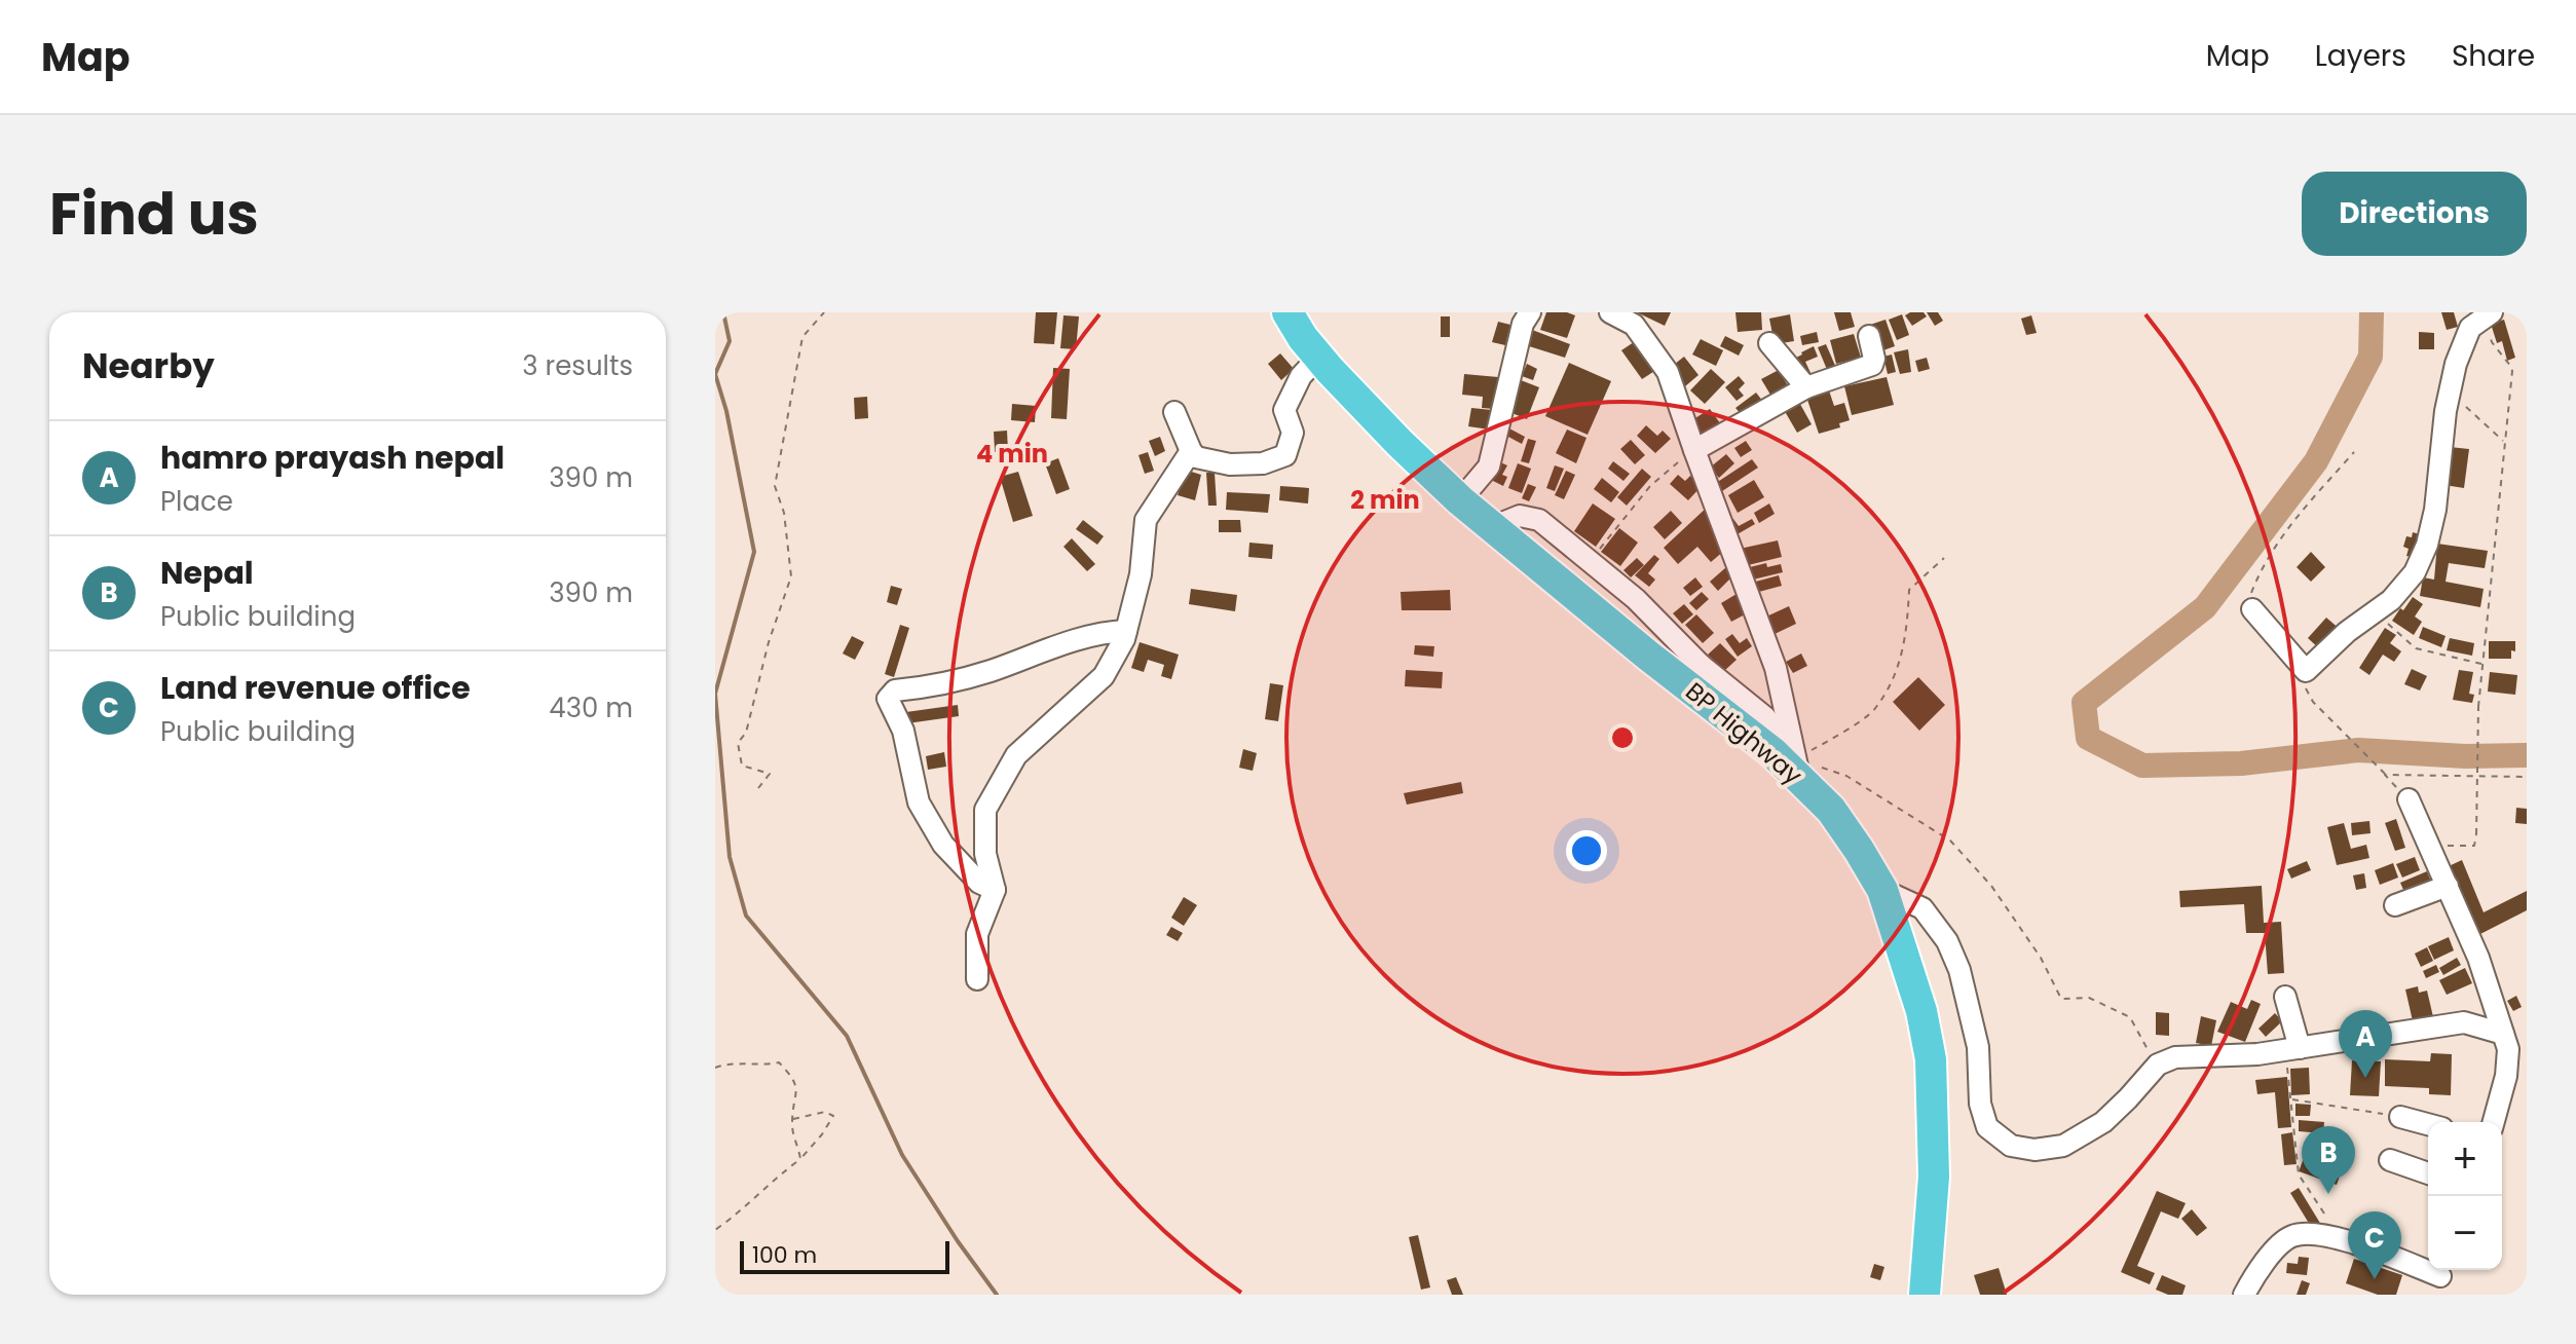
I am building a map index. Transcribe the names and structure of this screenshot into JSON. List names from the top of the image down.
{
  "streets": {
    "highway": ["BP Highway"]
  },
  "scale_bar": "100 m",
  "page": {
    "header": "Map",
    "nav": ["Map", "Layers", "Share"],
    "title": "Find us",
    "buttons": "Directions",
    "heading": ["Nearby", "3 results"],
    "list": [
      {
        "mark": "A",
        "name": "hamro prayash nepal",
        "note": "Place",
        "value": "390 m"
      },
      {
        "mark": "B",
        "name": "Nepal",
        "note": "Public building",
        "value": "390 m"
      },
      {
        "mark": "C",
        "name": "Land revenue office",
        "note": "Public building",
        "value": "430 m"
      }
    ],
    "pins": ["A", "B", "C"],
    "map_buttons": ["+", "−"],
    "scale": "100 m"
  },
  "rings": ["4 min", "2 min"]
}
